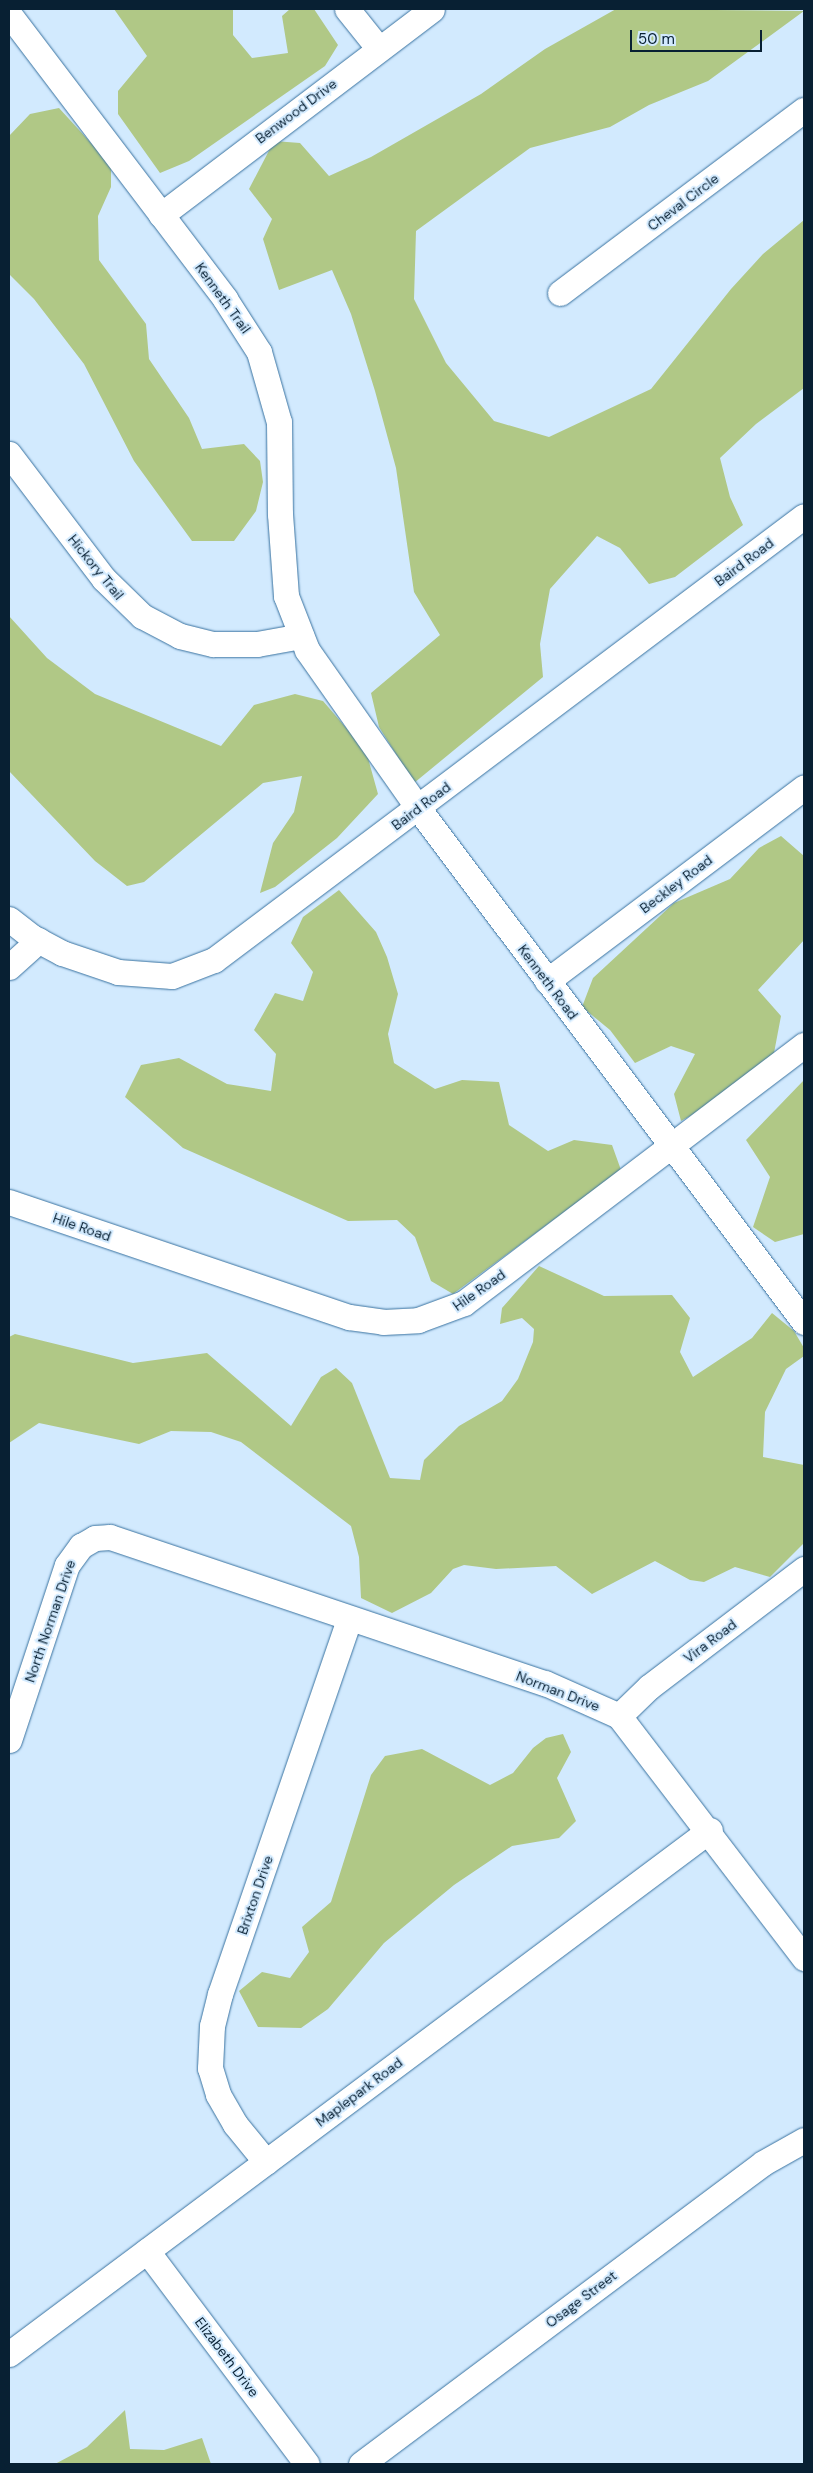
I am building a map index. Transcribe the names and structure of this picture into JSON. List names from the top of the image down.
{
  "streets": {
    "street": [
      "Benwood Drive",
      "Cheval Circle",
      "Kenneth Trail",
      "Baird Road",
      "Hickory Trail",
      "Beckley Road",
      "Kenneth Road",
      "Hile Road",
      "North Norman Drive",
      "Vira Road",
      "Norman Drive",
      "Brixton Drive",
      "Maplepark Road",
      "Osage Street",
      "Elizabeth Drive"
    ]
  },
  "crossings": [
    ["Benwood Drive", "Kenneth Trail"],
    ["Kenneth Trail", "Hickory Trail"],
    ["Kenneth Trail", "Kenneth Road"],
    ["Baird Road", "Kenneth Road"],
    ["Hickory Trail", "Kenneth Road"],
    ["Beckley Road", "Kenneth Road"],
    ["Kenneth Road", "Hile Road"],
    ["North Norman Drive", "Norman Drive"],
    ["Vira Road", "Norman Drive"],
    ["Norman Drive", "Brixton Drive"],
    ["Norman Drive", "Maplepark Road"],
    ["Brixton Drive", "Maplepark Road"],
    ["Maplepark Road", "Elizabeth Drive"]
  ],
  "scale_bar": "50 m"
}
